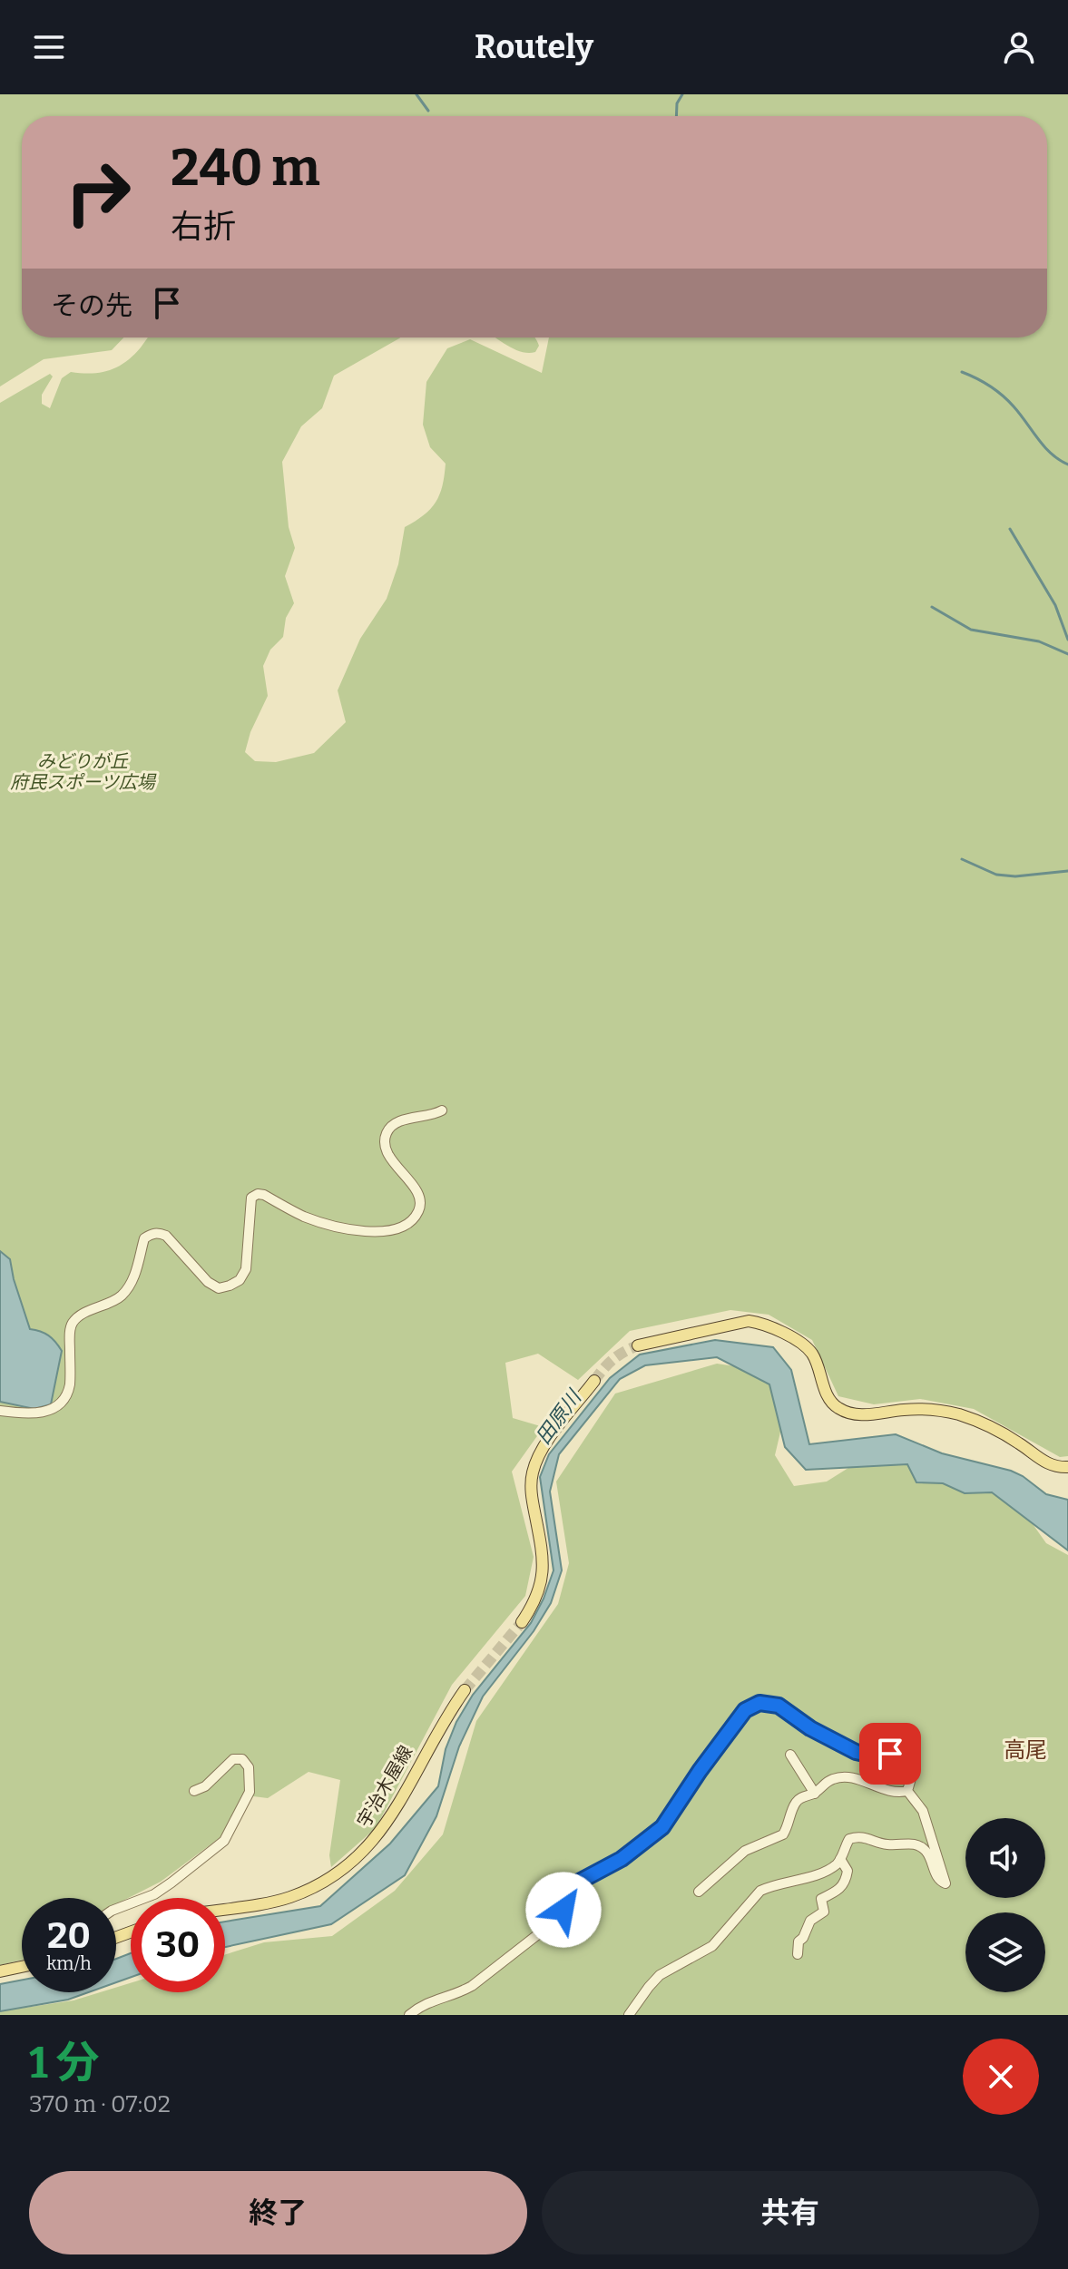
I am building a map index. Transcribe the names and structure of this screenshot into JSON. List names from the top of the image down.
{
  "streets": {
    "main road": ["宇治木屋線"]
  },
  "districts": ["高尾"],
  "water": ["田原川"],
  "parks": ["みどりが丘 府民スポーツ広場"],
  "page": {
    "header": "Routely",
    "turn": ["240 m", "右折"],
    "then": "その先",
    "speed": "20 km/h",
    "limit": "30",
    "heading": ["1 分", "370 m · 07:02"],
    "buttons": ["終了", "共有"]
  }
}
